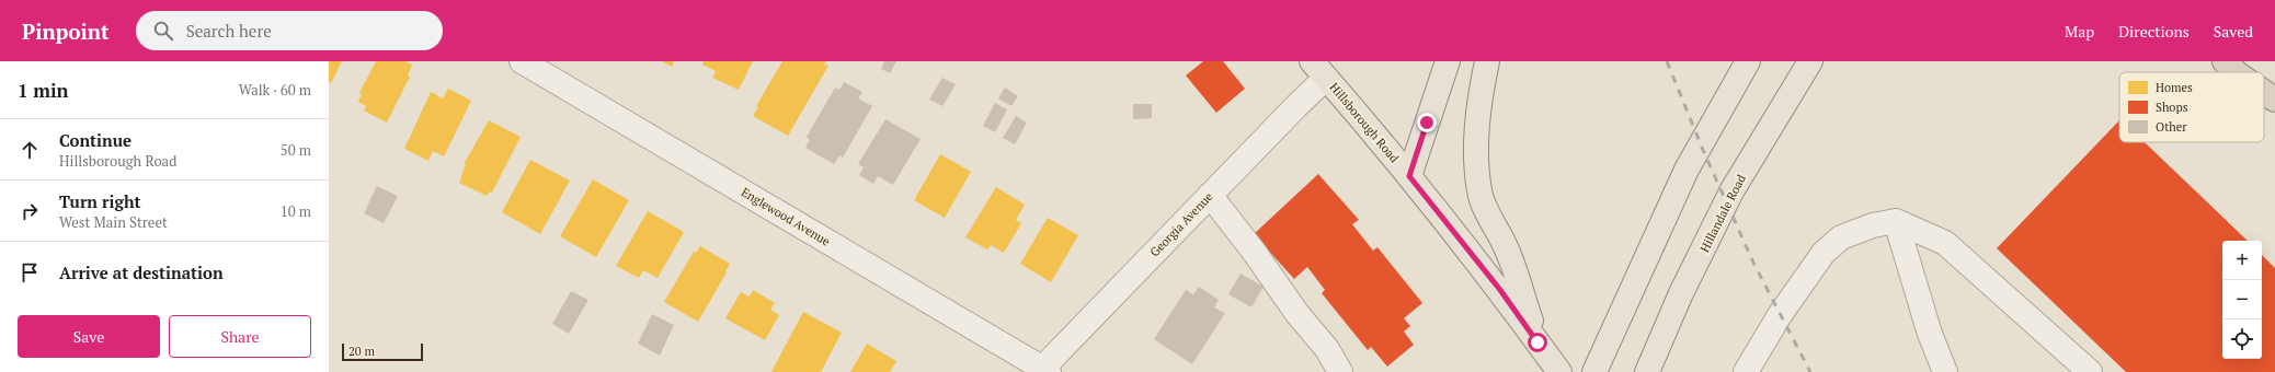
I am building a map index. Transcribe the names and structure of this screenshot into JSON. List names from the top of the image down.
{
  "streets": {
    "main road": ["Hillsborough Road", "Hillandale Road"],
    "street": ["Englewood Avenue", "Georgia Avenue"]
  },
  "crossings": [
    ["Hillsborough Road", "Georgia Avenue"],
    ["Englewood Avenue", "Georgia Avenue"]
  ],
  "legend": ["Homes", "Shops", "Other"],
  "scale_bar": "20 m",
  "page": {
    "header": "Pinpoint",
    "search": "Search here",
    "nav": ["Map", "Directions", "Saved"],
    "heading": ["1 min", "Walk · 60 m"],
    "list": [
      ["Continue", "Hillsborough Road", "50 m"],
      ["Turn right", "West Main Street", "10 m"],
      "Arrive at destination"
    ],
    "map_buttons": ["+", "−"],
    "buttons": ["Save", "Share"],
    "scale": "20 m"
  }
}
